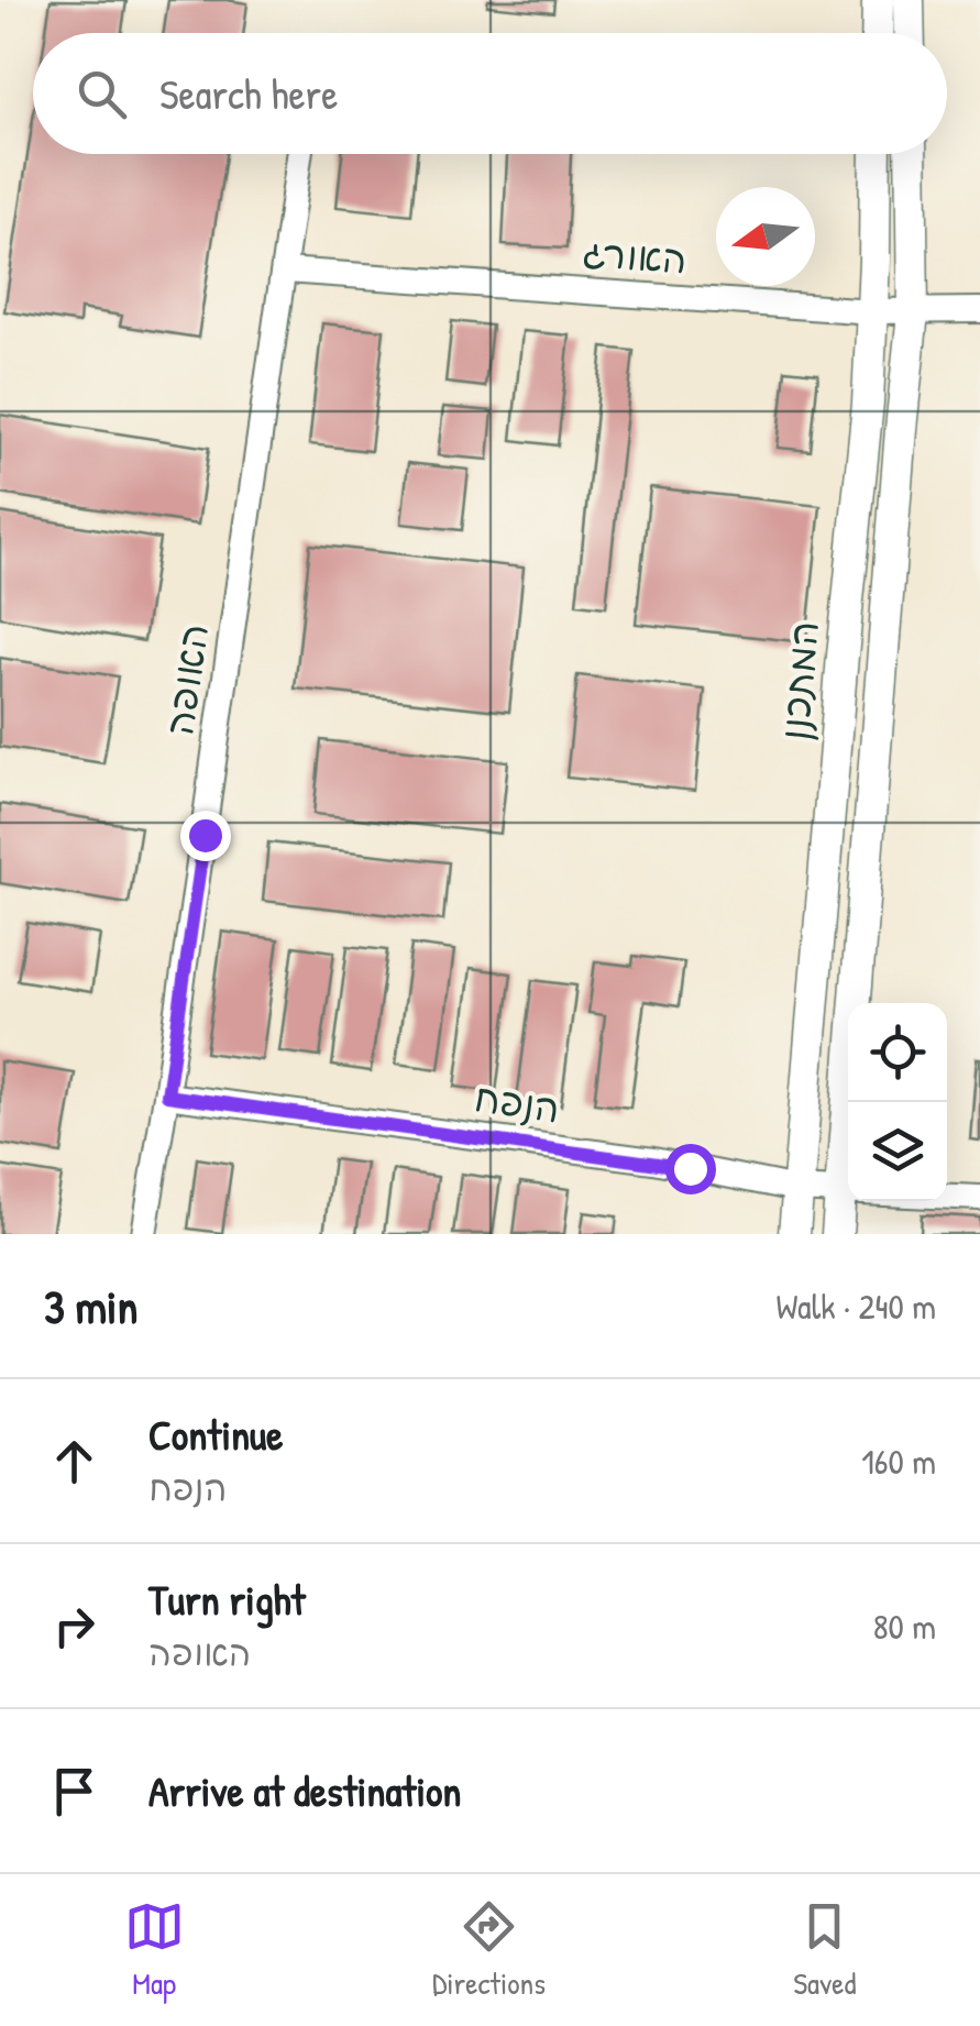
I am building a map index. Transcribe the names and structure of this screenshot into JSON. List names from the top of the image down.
{
  "streets": {
    "street": [
      "האורג",
      "האופה",
      "המתכנן",
      "הנפח"
    ]
  },
  "crossings": [
    ["האורג", "האופה"],
    ["האורג", "המתכנן"],
    ["האופה", "הנפח"],
    ["המתכנן", "הנפח"]
  ],
  "north": "left",
  "page": {
    "search": "Search here",
    "heading": ["3 min", "Walk · 240 m"],
    "list": [
      ["Continue", "הנפח", "160 m"],
      ["Turn right", "האופה", "80 m"],
      "Arrive at destination"
    ],
    "nav": ["Map", "Directions", "Saved"]
  }
}
